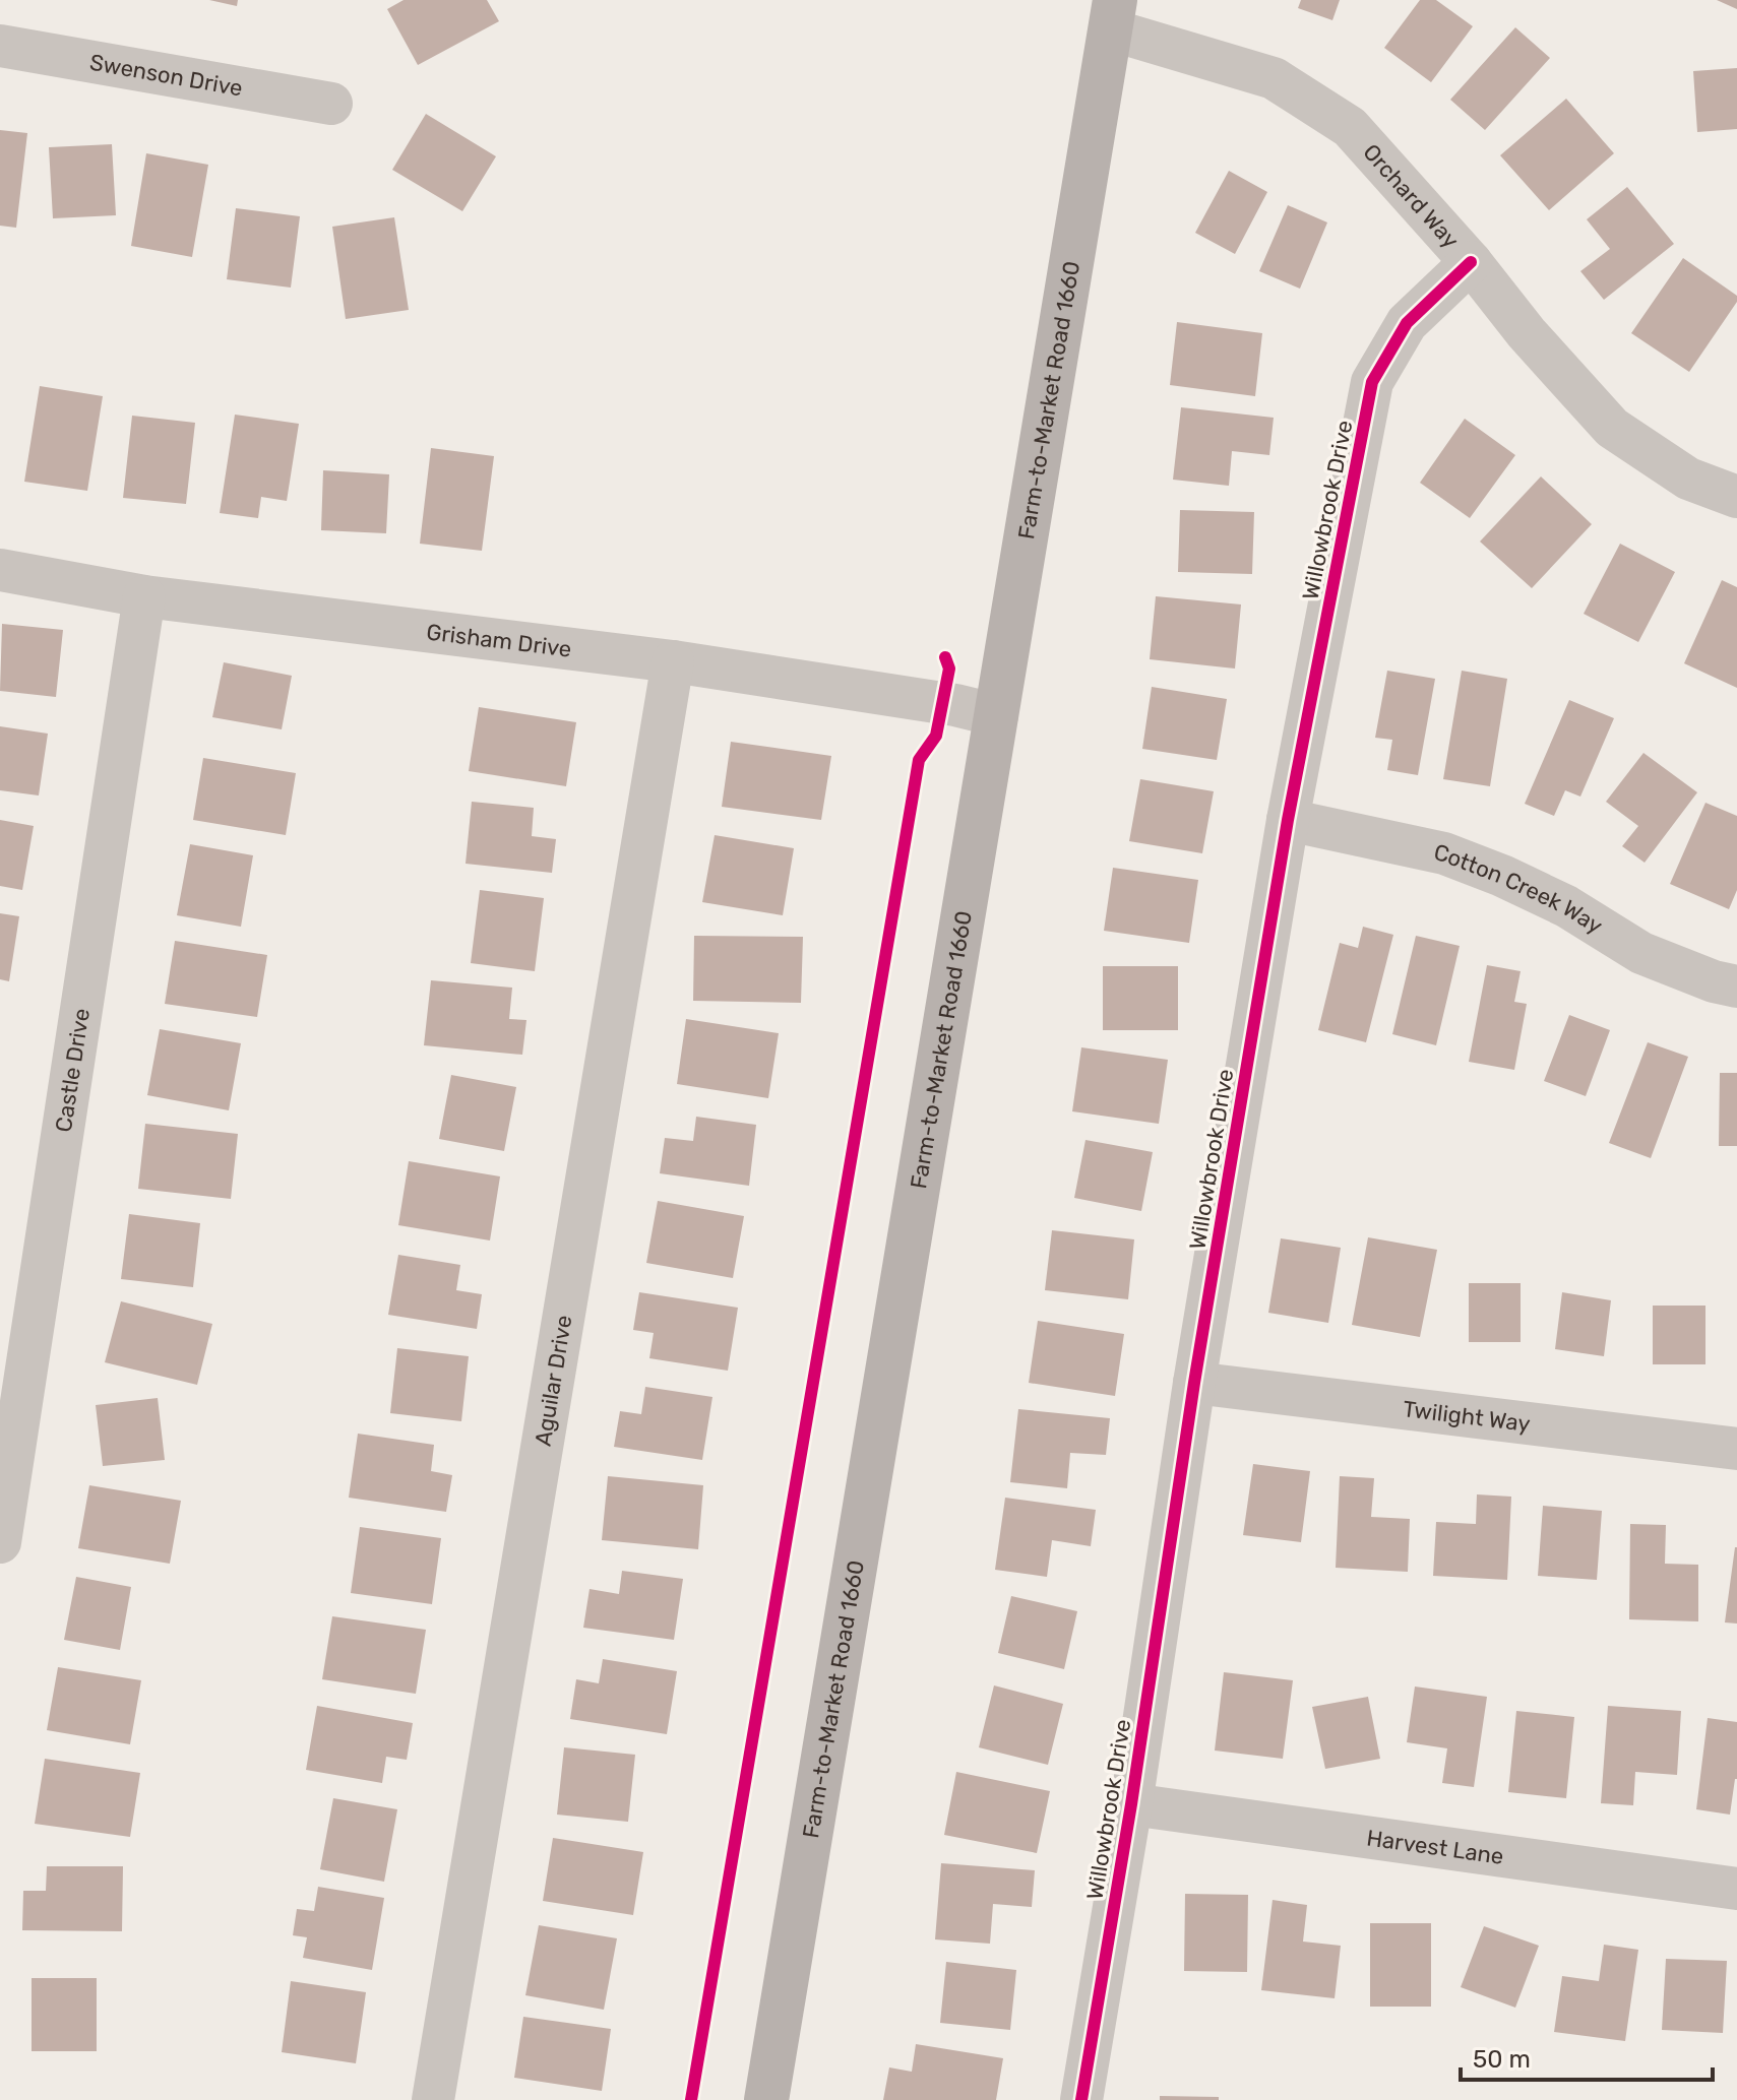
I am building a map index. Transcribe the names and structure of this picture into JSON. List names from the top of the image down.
{
  "streets": {
    "main road": ["Farm-to-Market Road 1660"],
    "street": [
      "Swenson Drive",
      "Orchard Way",
      "Willowbrook Drive",
      "Grisham Drive",
      "Cotton Creek Way",
      "Castle Drive",
      "Aguilar Drive",
      "Twilight Way",
      "Harvest Lane"
    ]
  },
  "crossings": [
    ["Orchard Way", "Farm-to-Market Road 1660"],
    ["Orchard Way", "Willowbrook Drive"],
    ["Farm-to-Market Road 1660", "Grisham Drive"],
    ["Willowbrook Drive", "Cotton Creek Way"],
    ["Willowbrook Drive", "Twilight Way"],
    ["Willowbrook Drive", "Harvest Lane"],
    ["Grisham Drive", "Castle Drive"],
    ["Grisham Drive", "Aguilar Drive"]
  ],
  "scale_bar": "50 m"
}
